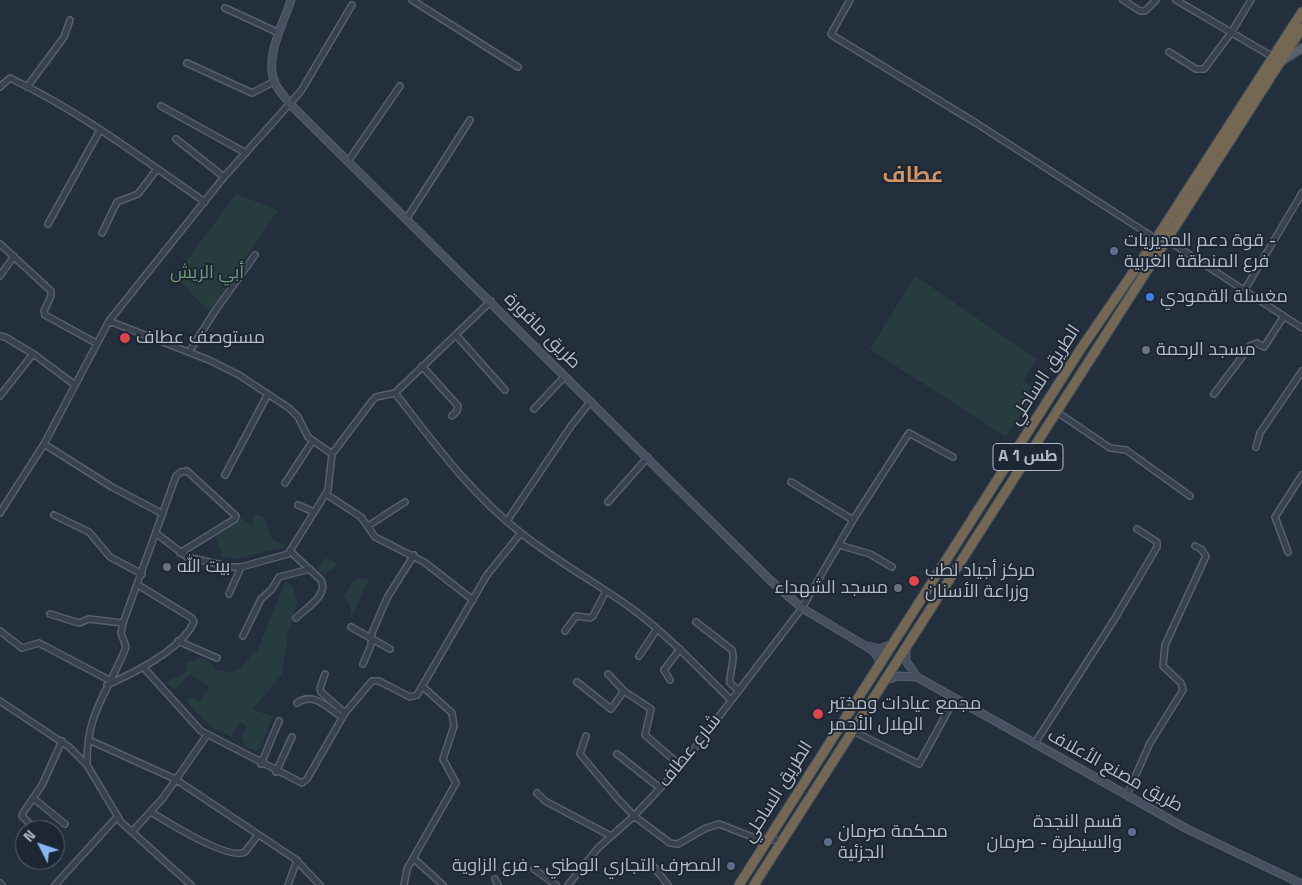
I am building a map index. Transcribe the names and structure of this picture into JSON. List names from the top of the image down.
{
  "streets": {
    "highway": ["الطريق الساحلي", "A 1 طس"],
    "street": ["طريق ماقورة", "شارع عطاف", "طريق مصنع الأعلاف"]
  },
  "crossings": [
    ["طريق ماقورة", "الطريق الساحلي"],
    ["طريق ماقورة", "شارع عطاف"]
  ],
  "districts": ["عطاف"],
  "parks": ["أبي الريش"],
  "places": [
    "قوة دعم المديريات - فرع المنطقة الغربية",
    "مغسلة القمودي",
    "مستوصف عطاف",
    "مسجد الرحمة",
    "بيت الله",
    "مركز أجياد لطب وزراعة الأسنان",
    "مسجد الشهداء",
    "مجمع عيادات ومختبر الهلال الأحمر",
    "قسم النجدة والسيطرة - صرمان",
    "محكمة صرمان الجزئية",
    "المصرف التجاري الوطني - فرع الزاوية"
  ],
  "north": "top left"
}
